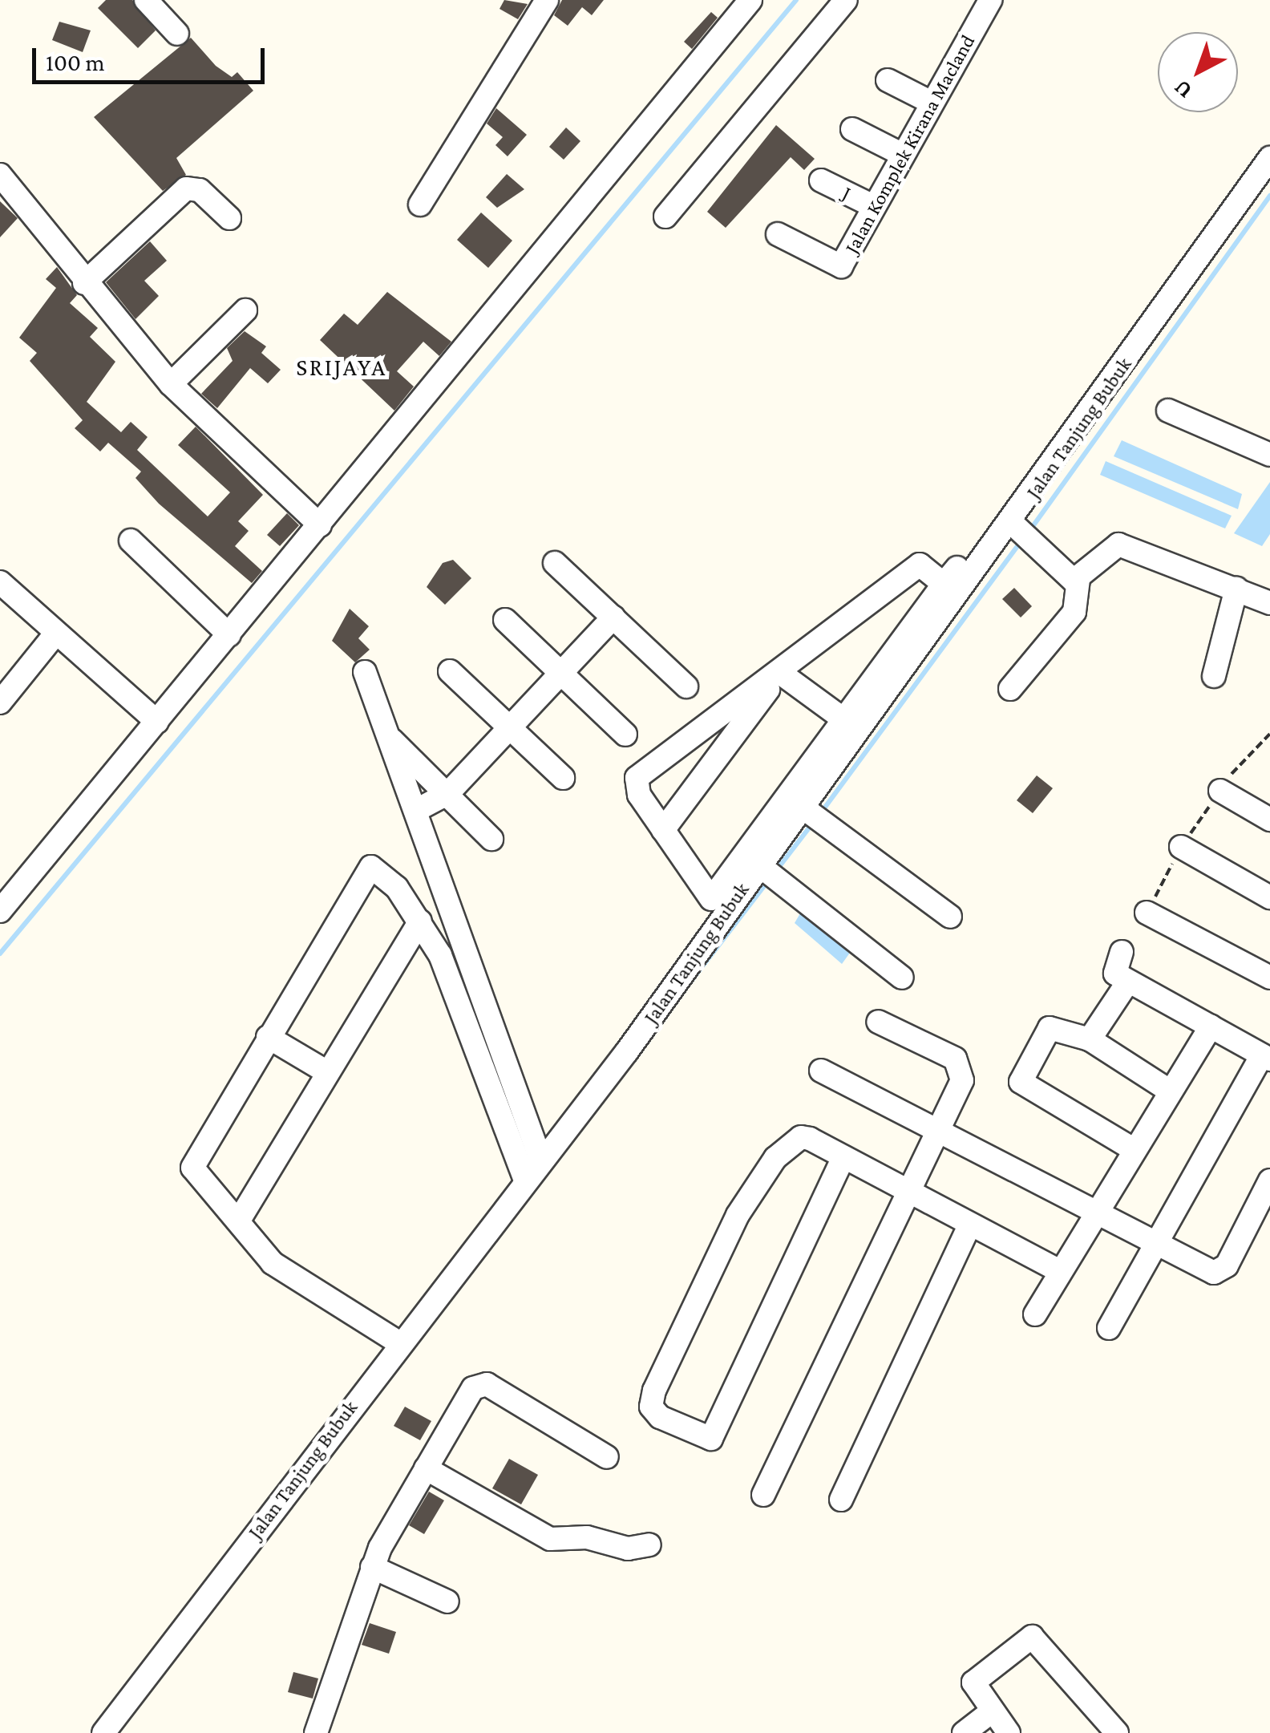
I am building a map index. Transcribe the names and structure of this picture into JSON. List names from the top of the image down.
{
  "streets": {
    "street": ["Jalan Komplek Kirana Macland", "J", "Jalan Tanjung Bubuk"]
  },
  "crossings": [
    ["Jalan Komplek Kirana Macland", "J"]
  ],
  "districts": ["SRIJAYA"],
  "scale_bar": "100 m",
  "north": "bottom left"
}
